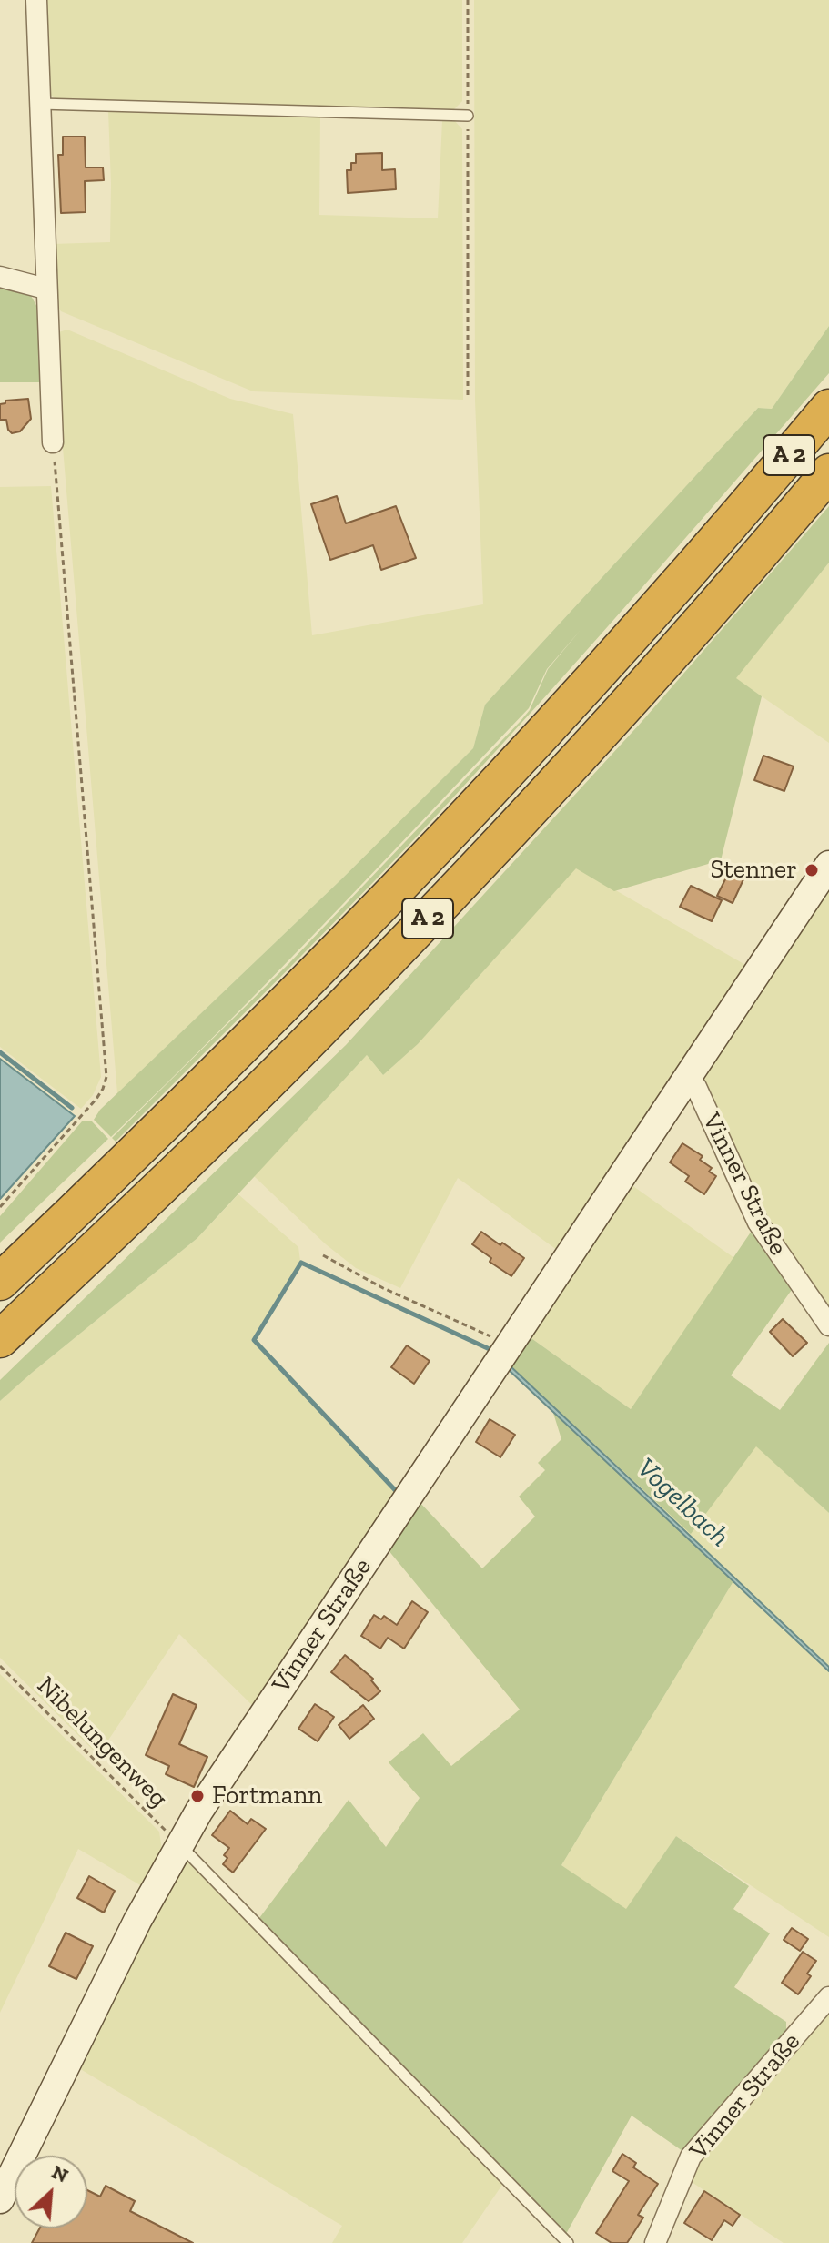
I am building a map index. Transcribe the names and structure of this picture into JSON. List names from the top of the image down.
{
  "streets": {
    "highway": ["A 2"],
    "street": ["Vinner Straße"],
    "path": ["Nibelungenweg"]
  },
  "crossings": [
    ["Vinner Straße", "Nibelungenweg"]
  ],
  "water": ["Vogelbach"],
  "places": ["Stenner", "Fortmann"],
  "north": "top right"
}
